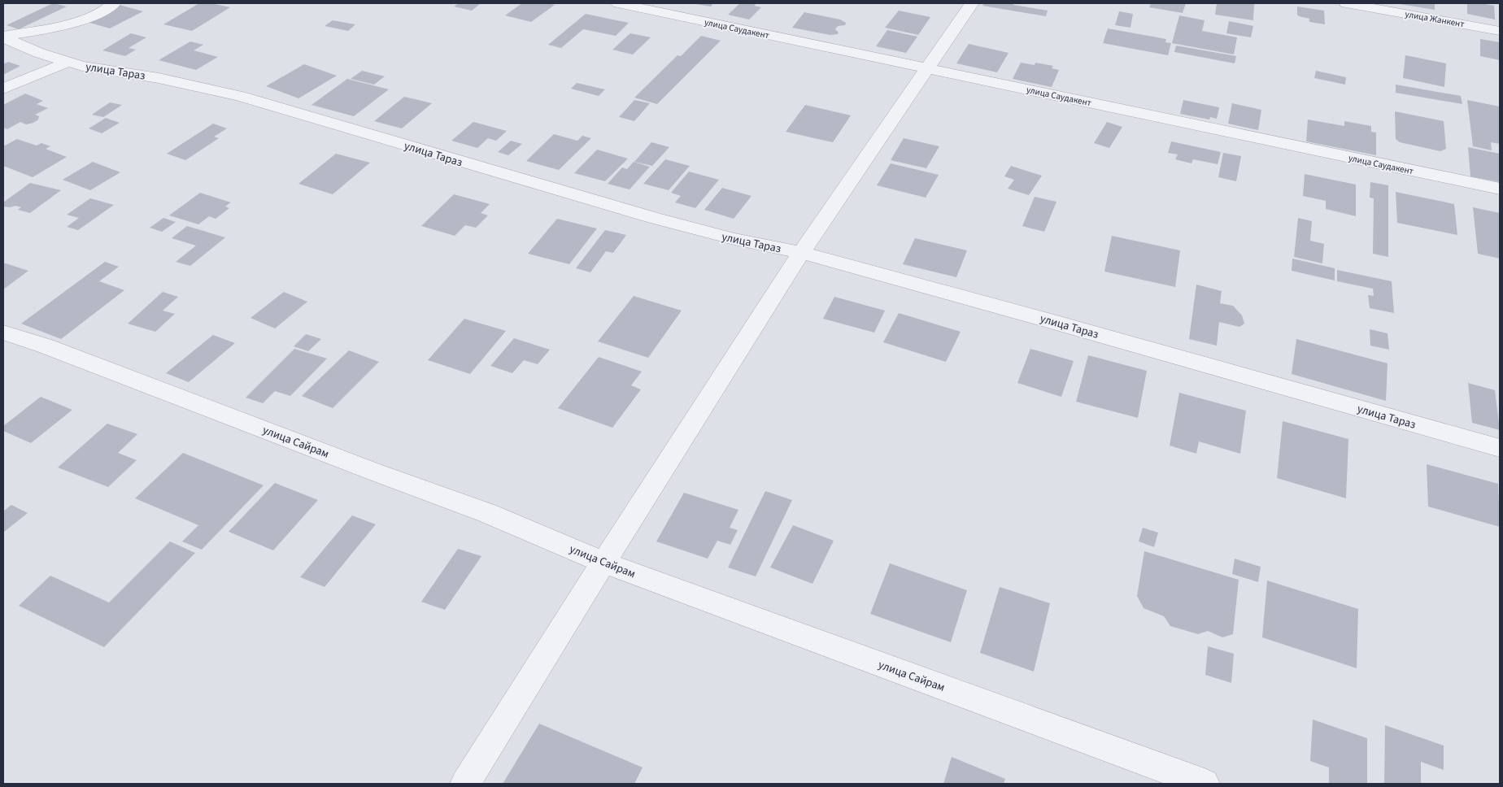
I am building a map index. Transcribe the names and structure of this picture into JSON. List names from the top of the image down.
{
  "streets": {
    "street": [
      "улица Жанкент",
      "улица Саудакент",
      "улица Тараз",
      "улица Сайрам"
    ]
  }
}
